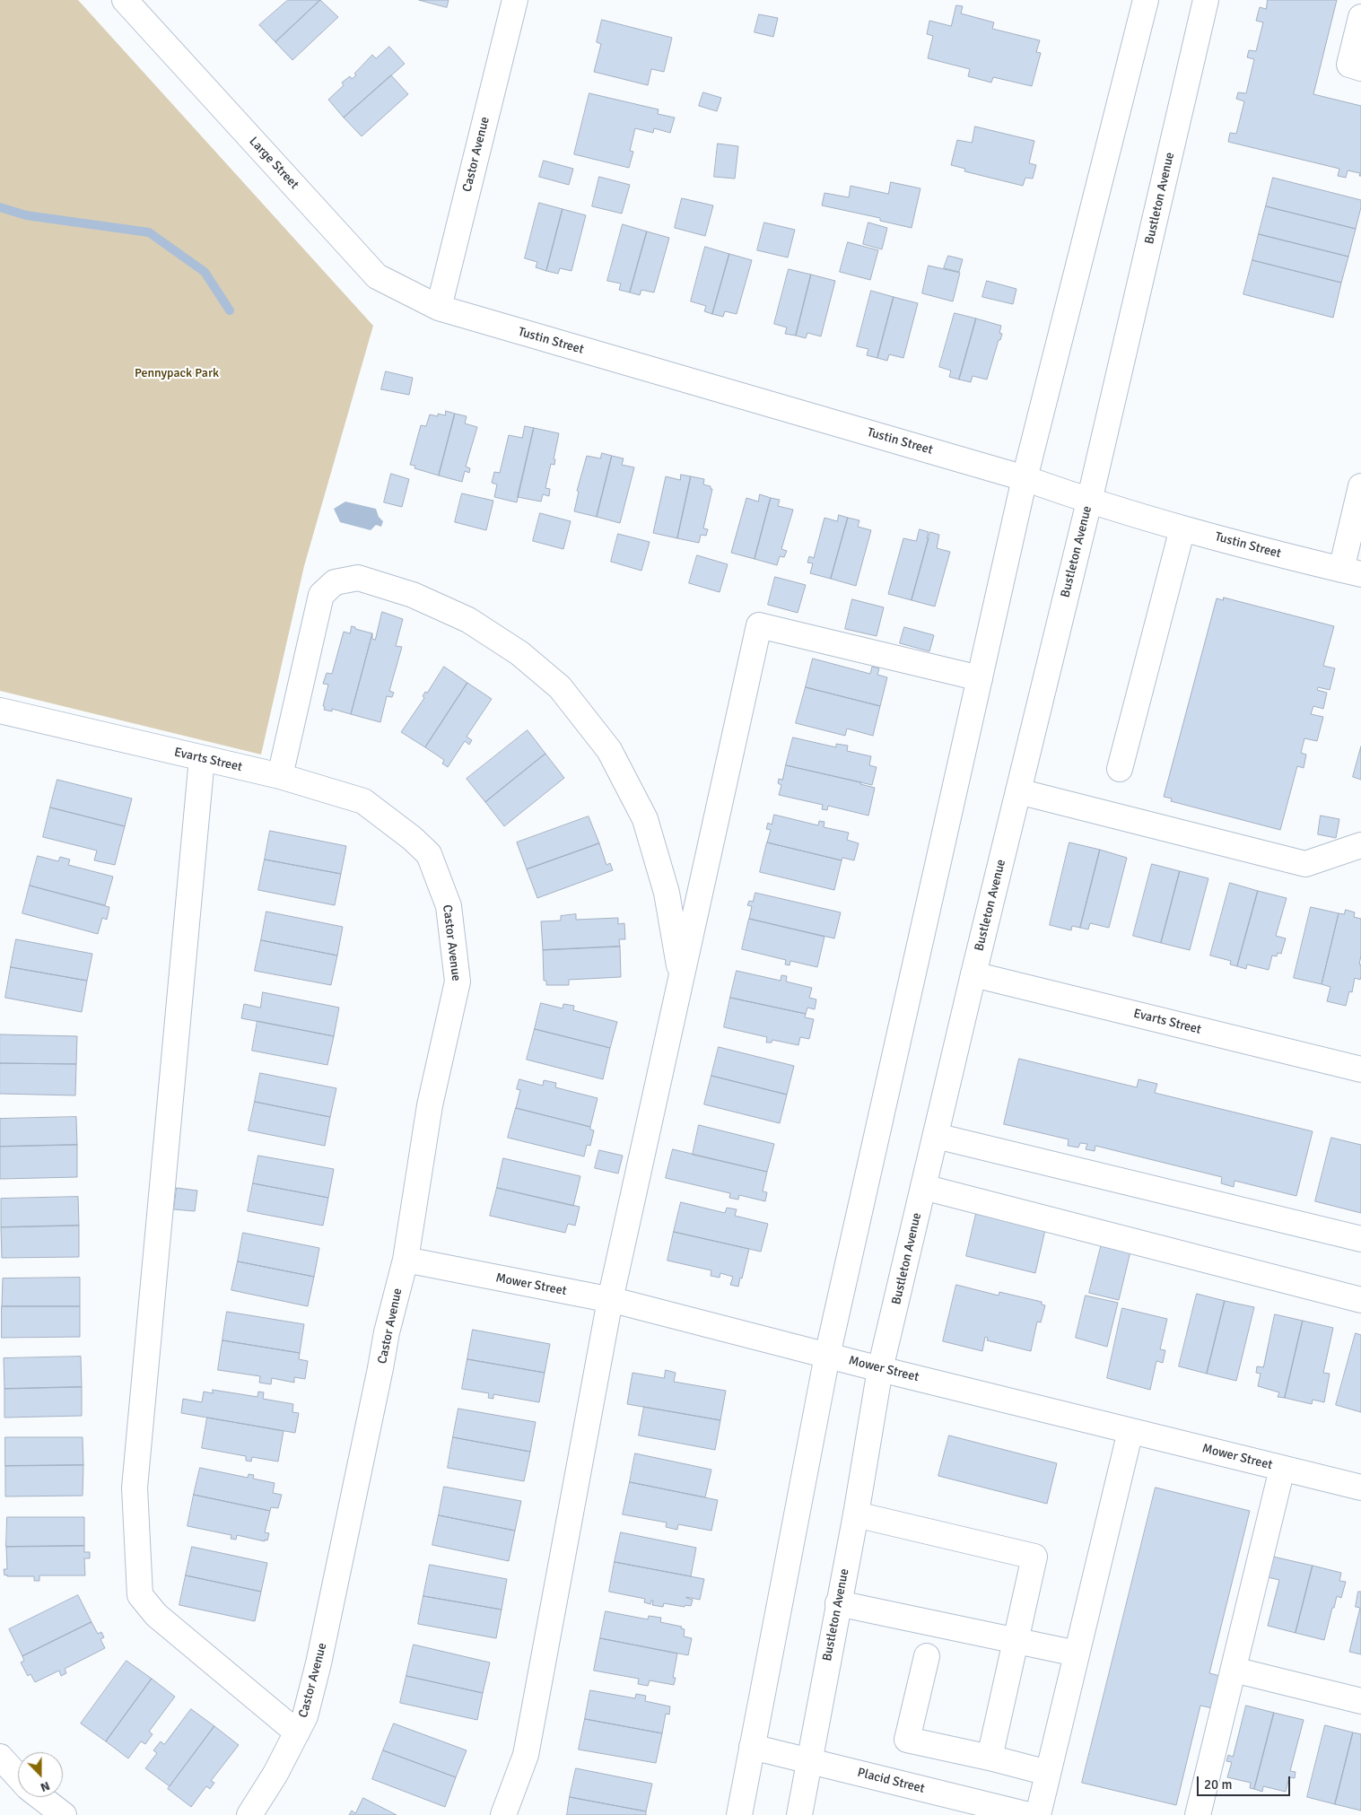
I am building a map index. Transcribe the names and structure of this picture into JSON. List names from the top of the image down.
{
  "streets": {
    "street": [
      "Castor Avenue",
      "Large Street",
      "Bustleton Avenue",
      "Tustin Street",
      "Evarts Street",
      "Mower Street",
      "Placid Street"
    ]
  },
  "crossings": [
    ["Castor Avenue", "Large Street"],
    ["Castor Avenue", "Tustin Street"],
    ["Castor Avenue", "Evarts Street"],
    ["Castor Avenue", "Mower Street"],
    ["Large Street", "Tustin Street"],
    ["Bustleton Avenue", "Tustin Street"],
    ["Bustleton Avenue", "Evarts Street"],
    ["Bustleton Avenue", "Mower Street"],
    ["Bustleton Avenue", "Placid Street"]
  ],
  "parks": ["Pennypack Park"],
  "scale_bar": "20 m",
  "north": "bottom"
}
